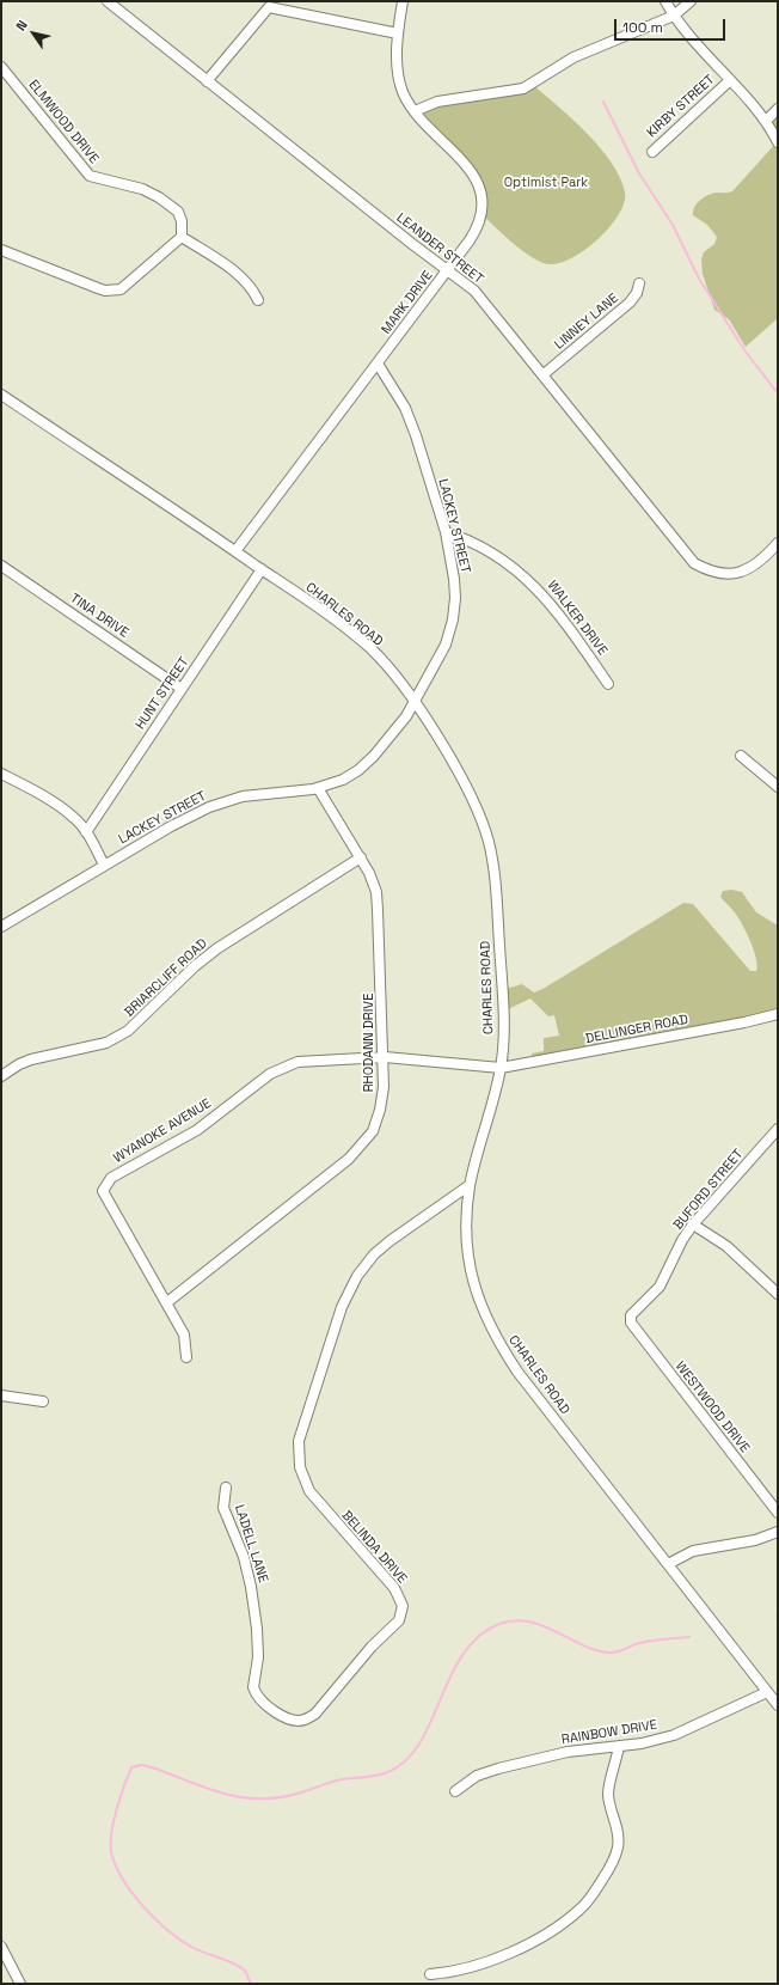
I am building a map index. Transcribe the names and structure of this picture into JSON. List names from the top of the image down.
{
  "streets": {
    "street": [
      "KIRBY STREET",
      "ELMWOOD DRIVE",
      "LEANDER STREET",
      "MARK DRIVE",
      "LINNEY LANE",
      "LACKEY STREET",
      "CHARLES ROAD",
      "TINA DRIVE",
      "WALKER DRIVE",
      "HUNT STREET",
      "BRIARCLIFF ROAD",
      "DELLINGER ROAD",
      "RHODANN DRIVE",
      "WYANOKE AVENUE",
      "BUFORD STREET",
      "WESTWOOD DRIVE",
      "LADELL LANE",
      "BELINDA DRIVE",
      "RAINBOW DRIVE"
    ]
  },
  "crossings": [
    ["LEANDER STREET", "MARK DRIVE"],
    ["LEANDER STREET", "LINNEY LANE"],
    ["MARK DRIVE", "LACKEY STREET"],
    ["MARK DRIVE", "CHARLES ROAD"],
    ["LACKEY STREET", "CHARLES ROAD"],
    ["LACKEY STREET", "WALKER DRIVE"],
    ["LACKEY STREET", "RHODANN DRIVE"],
    ["CHARLES ROAD", "HUNT STREET"],
    ["CHARLES ROAD", "DELLINGER ROAD"],
    ["CHARLES ROAD", "WYANOKE AVENUE"],
    ["CHARLES ROAD", "BELINDA DRIVE"],
    ["CHARLES ROAD", "RAINBOW DRIVE"],
    ["TINA DRIVE", "HUNT STREET"],
    ["BRIARCLIFF ROAD", "RHODANN DRIVE"],
    ["DELLINGER ROAD", "WYANOKE AVENUE"],
    ["RHODANN DRIVE", "WYANOKE AVENUE"],
    ["BUFORD STREET", "WESTWOOD DRIVE"],
    ["LADELL LANE", "BELINDA DRIVE"]
  ],
  "parks": ["Optimist Park"],
  "scale_bar": "100 m",
  "north": "top left"
}
